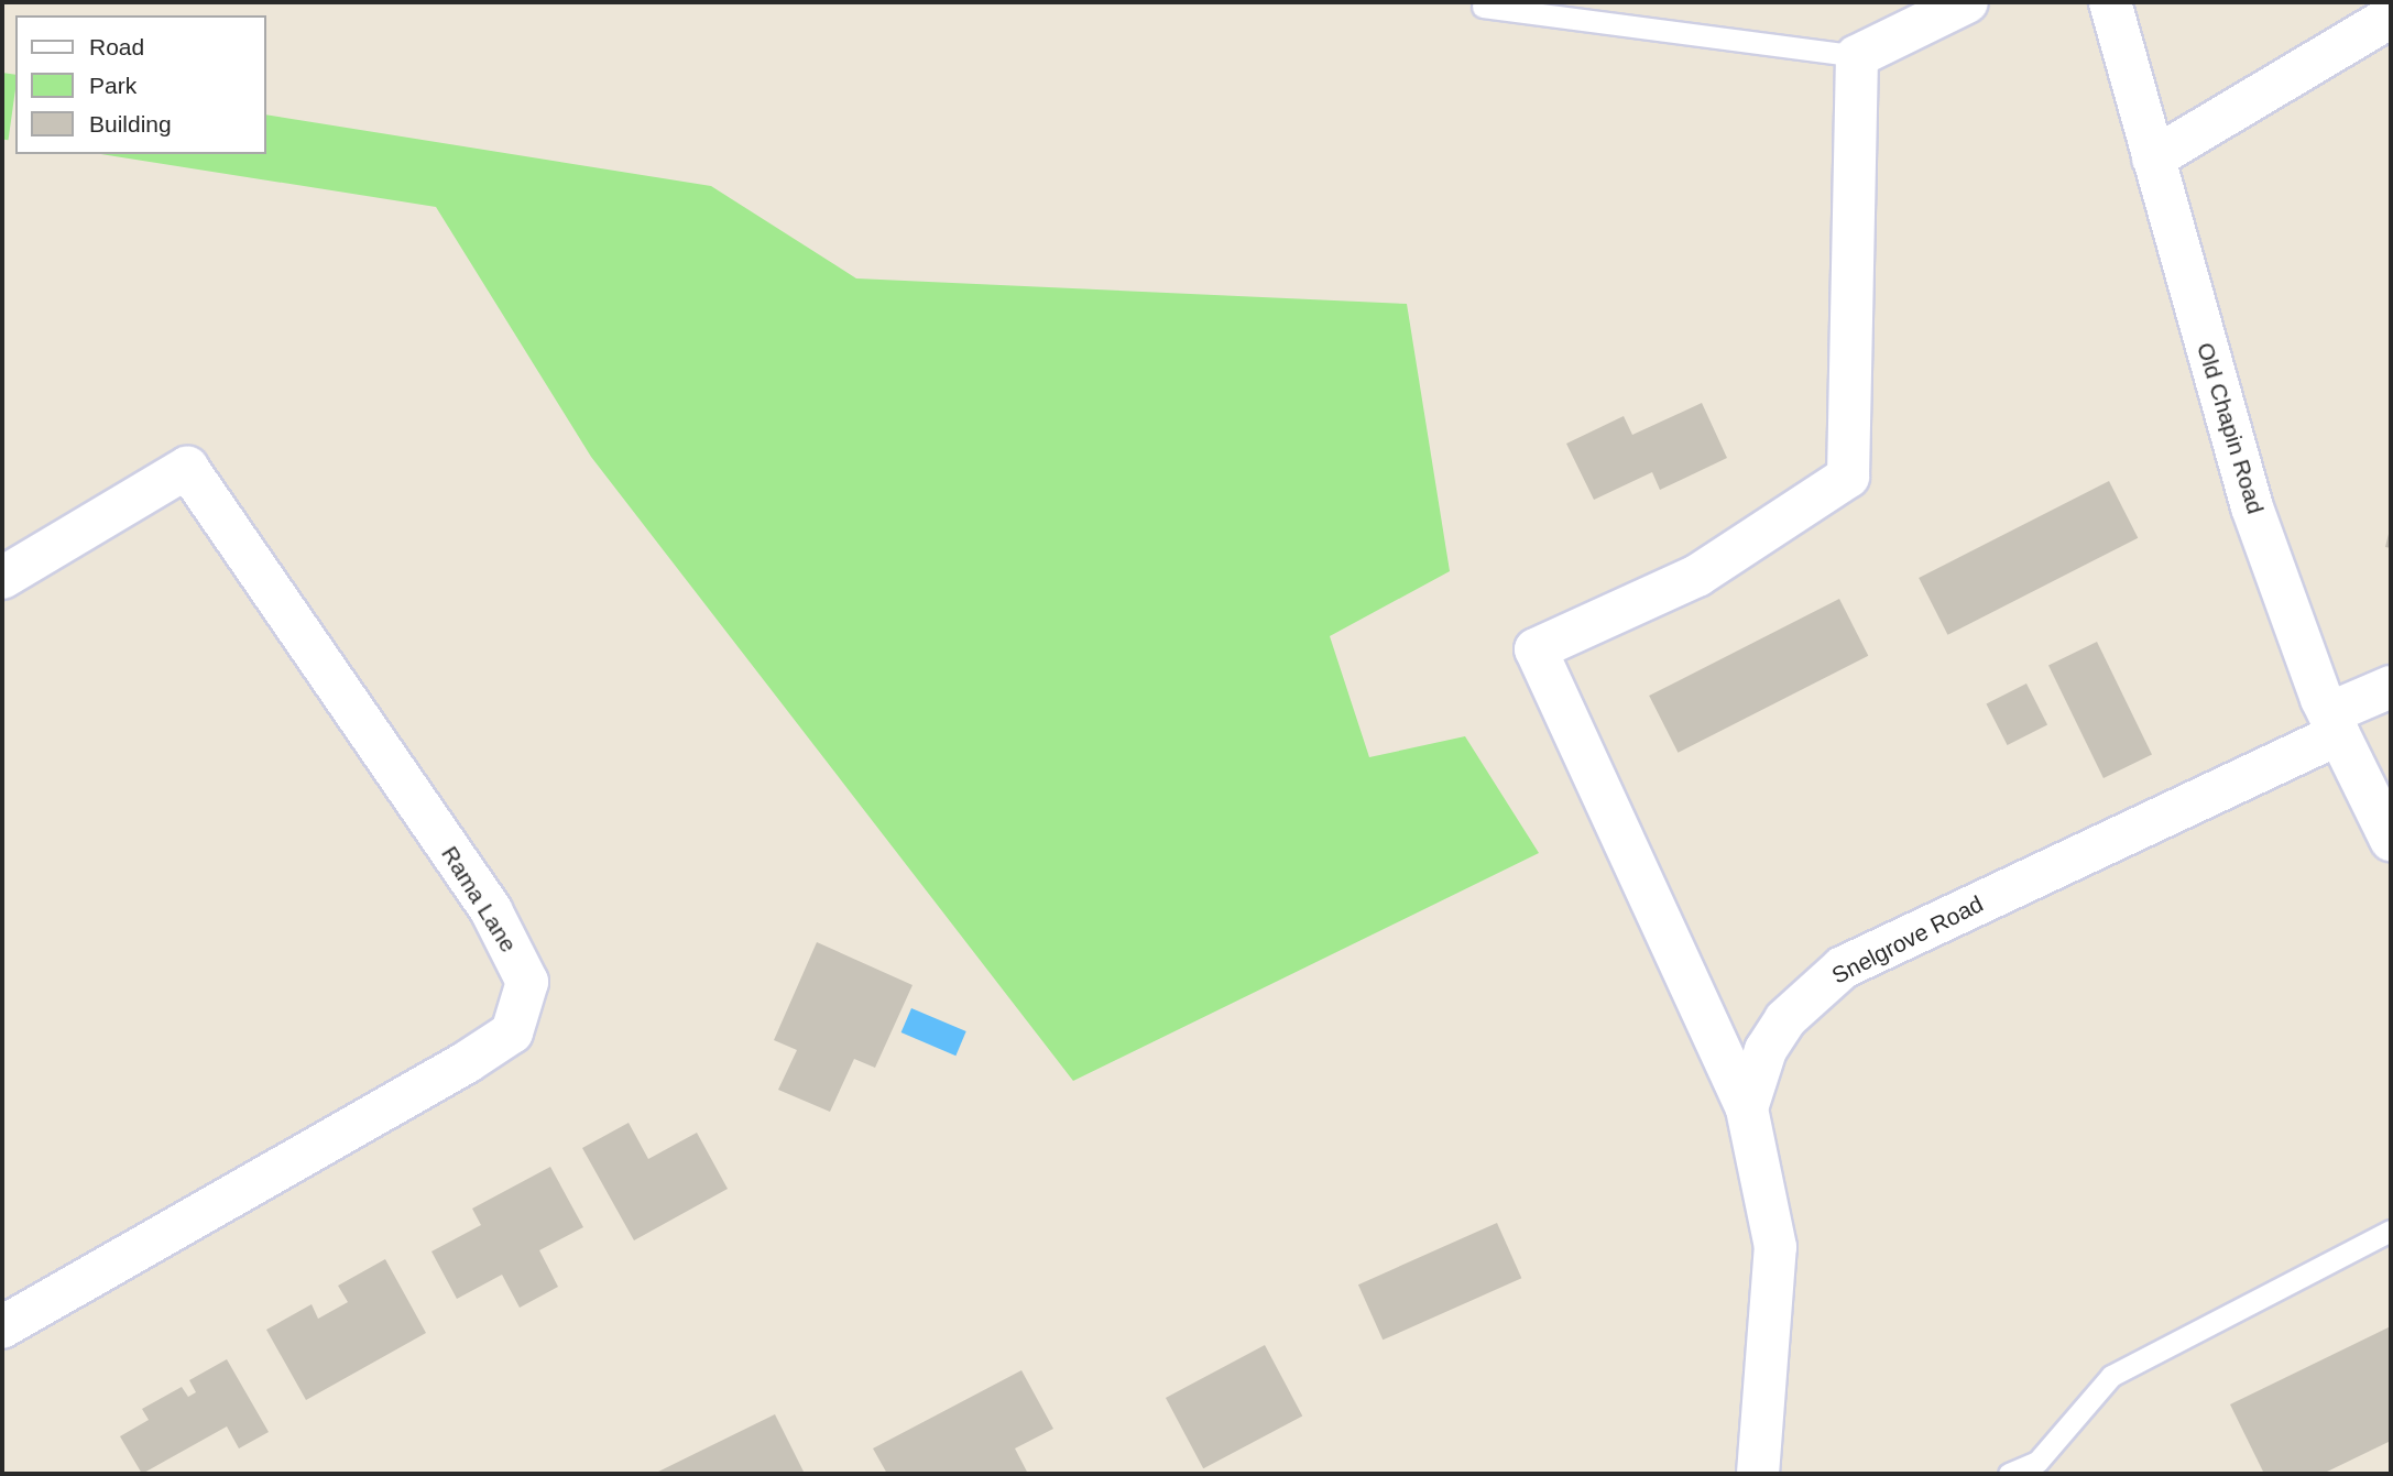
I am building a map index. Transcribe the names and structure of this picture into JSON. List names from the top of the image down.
{
  "streets": {
    "street": ["Old Chapin Road", "Rama Lane", "Snelgrove Road"]
  },
  "crossings": [
    ["Old Chapin Road", "Snelgrove Road"]
  ],
  "legend": ["Road", "Park", "Building"]
}
